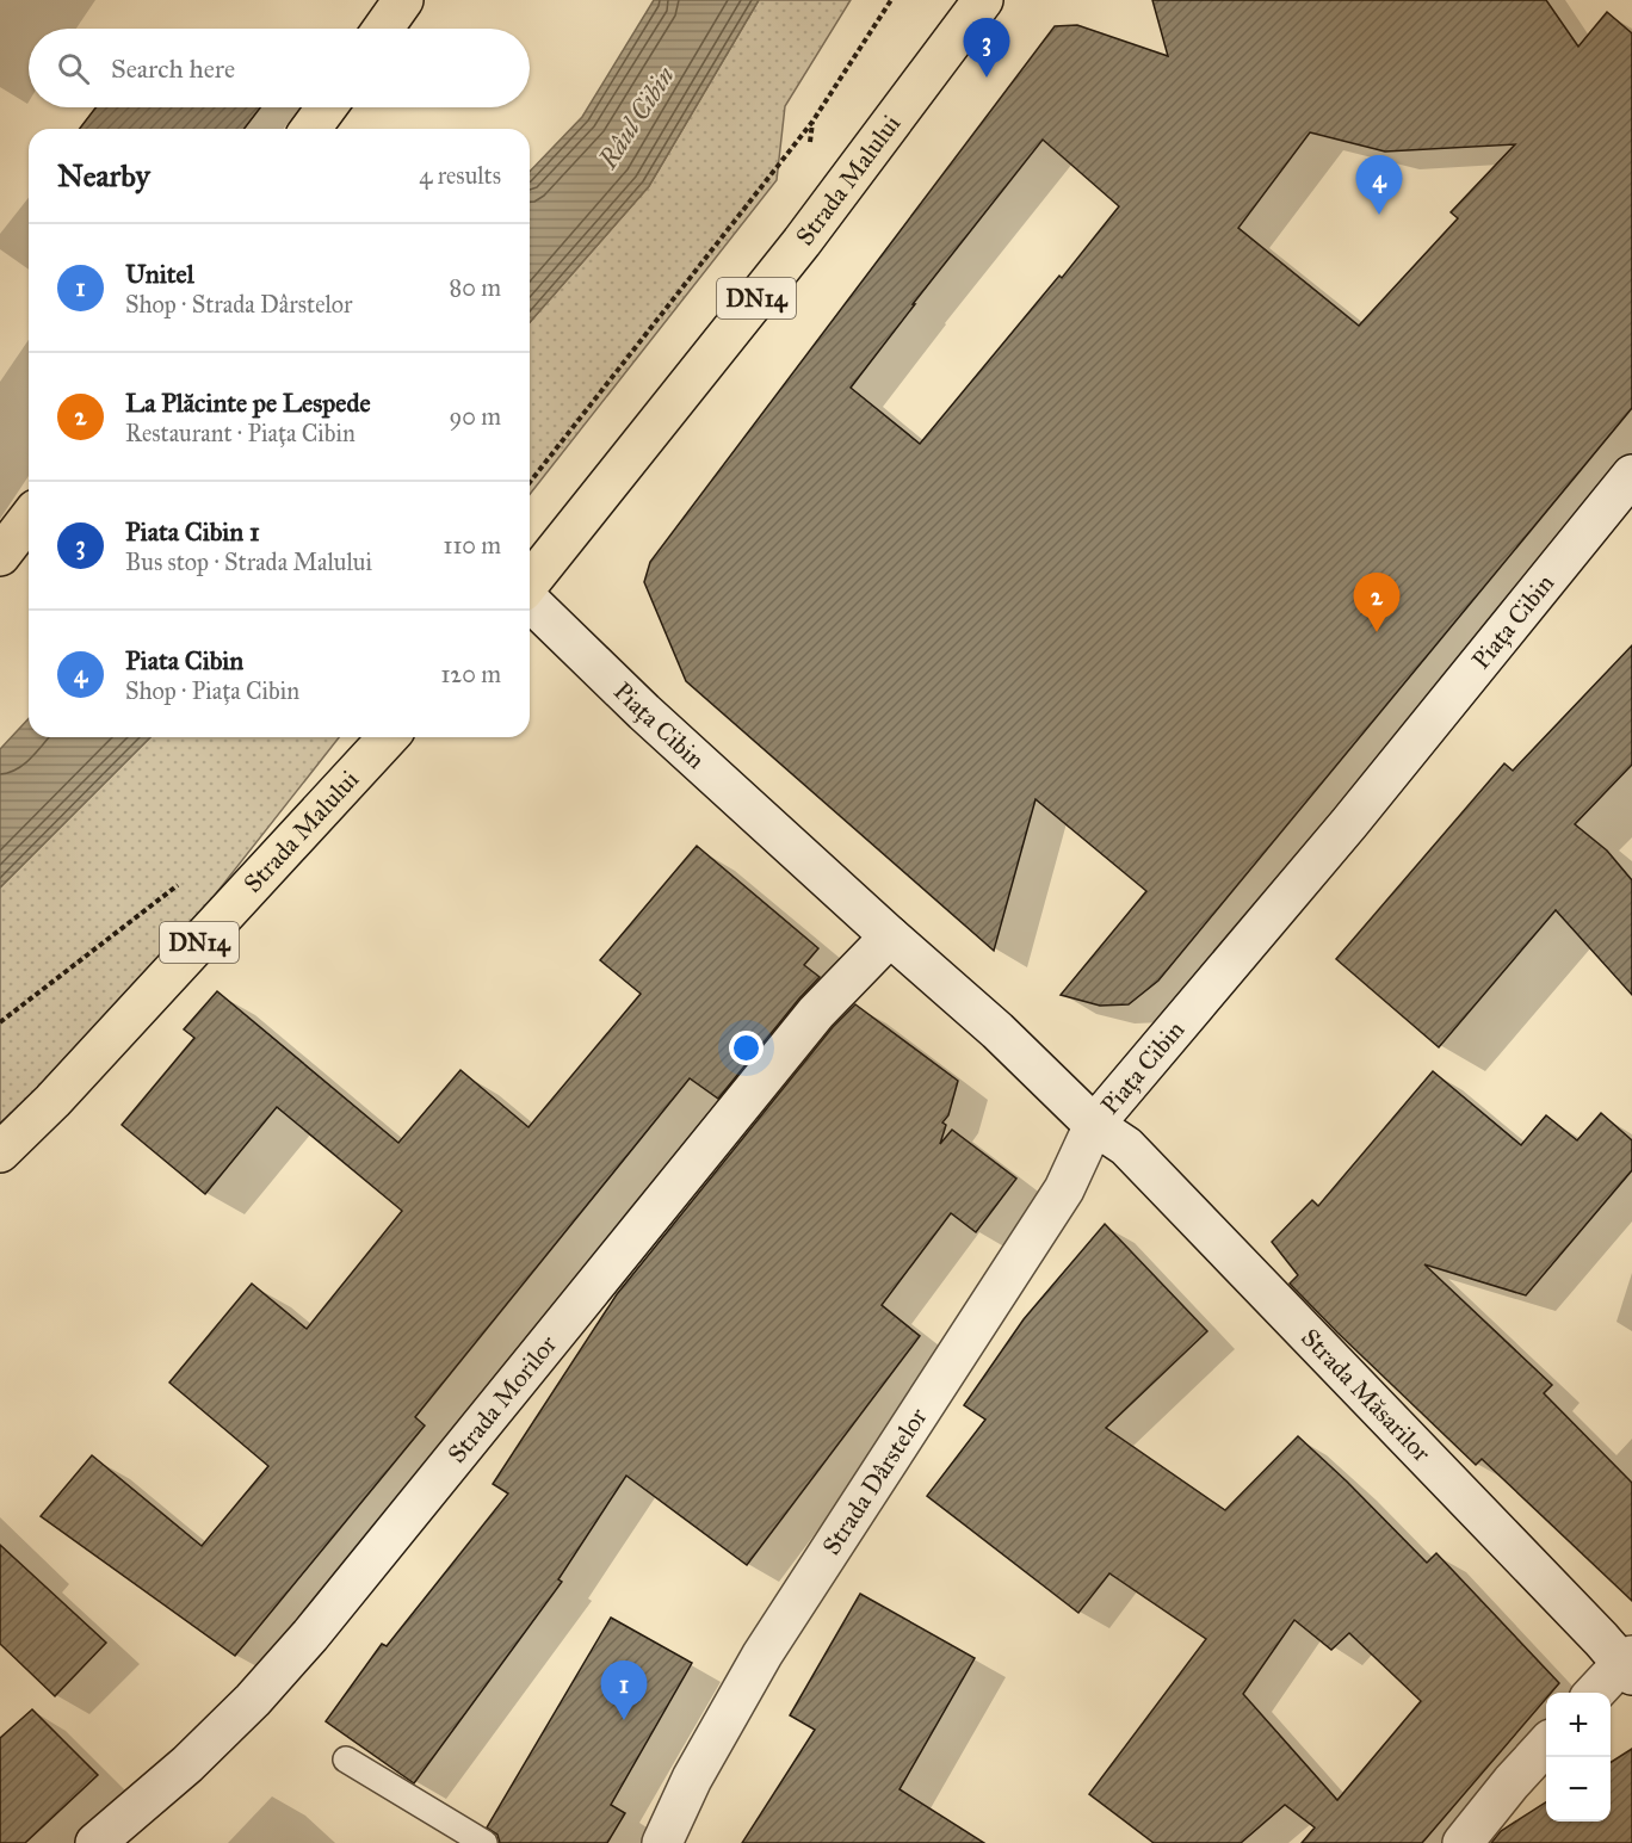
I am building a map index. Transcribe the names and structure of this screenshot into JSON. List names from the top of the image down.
{
  "streets": {
    "main road": ["Strada Malului", "DN14"],
    "street": [
      "Piața Cibin",
      "Strada Măsarilor",
      "Strada Morilor",
      "Strada Dârstelor"
    ]
  },
  "crossings": [
    ["Piața Cibin", "Strada Măsarilor"],
    ["Piața Cibin", "Strada Morilor"],
    ["Piața Cibin", "Strada Dârstelor"],
    ["Strada Măsarilor", "Strada Dârstelor"]
  ],
  "water": ["Râul Cibin"],
  "page": {
    "pins": [
      "3",
      "4",
      "2",
      "1"
    ],
    "search": "Search here",
    "heading": ["Nearby", "4 results"],
    "list": [
      {
        "mark": "1",
        "name": "Unitel",
        "note": "Shop · Strada Dârstelor",
        "value": "80 m"
      },
      {
        "mark": "2",
        "name": "La Plăcinte pe Lespede",
        "note": "Restaurant · Piața Cibin",
        "value": "90 m"
      },
      {
        "mark": "3",
        "name": "Piata Cibin 1",
        "note": "Bus stop · Strada Malului",
        "value": "110 m"
      },
      {
        "mark": "4",
        "name": "Piata Cibin",
        "note": "Shop · Piața Cibin",
        "value": "120 m"
      }
    ],
    "map_buttons": ["+", "−"]
  }
}
